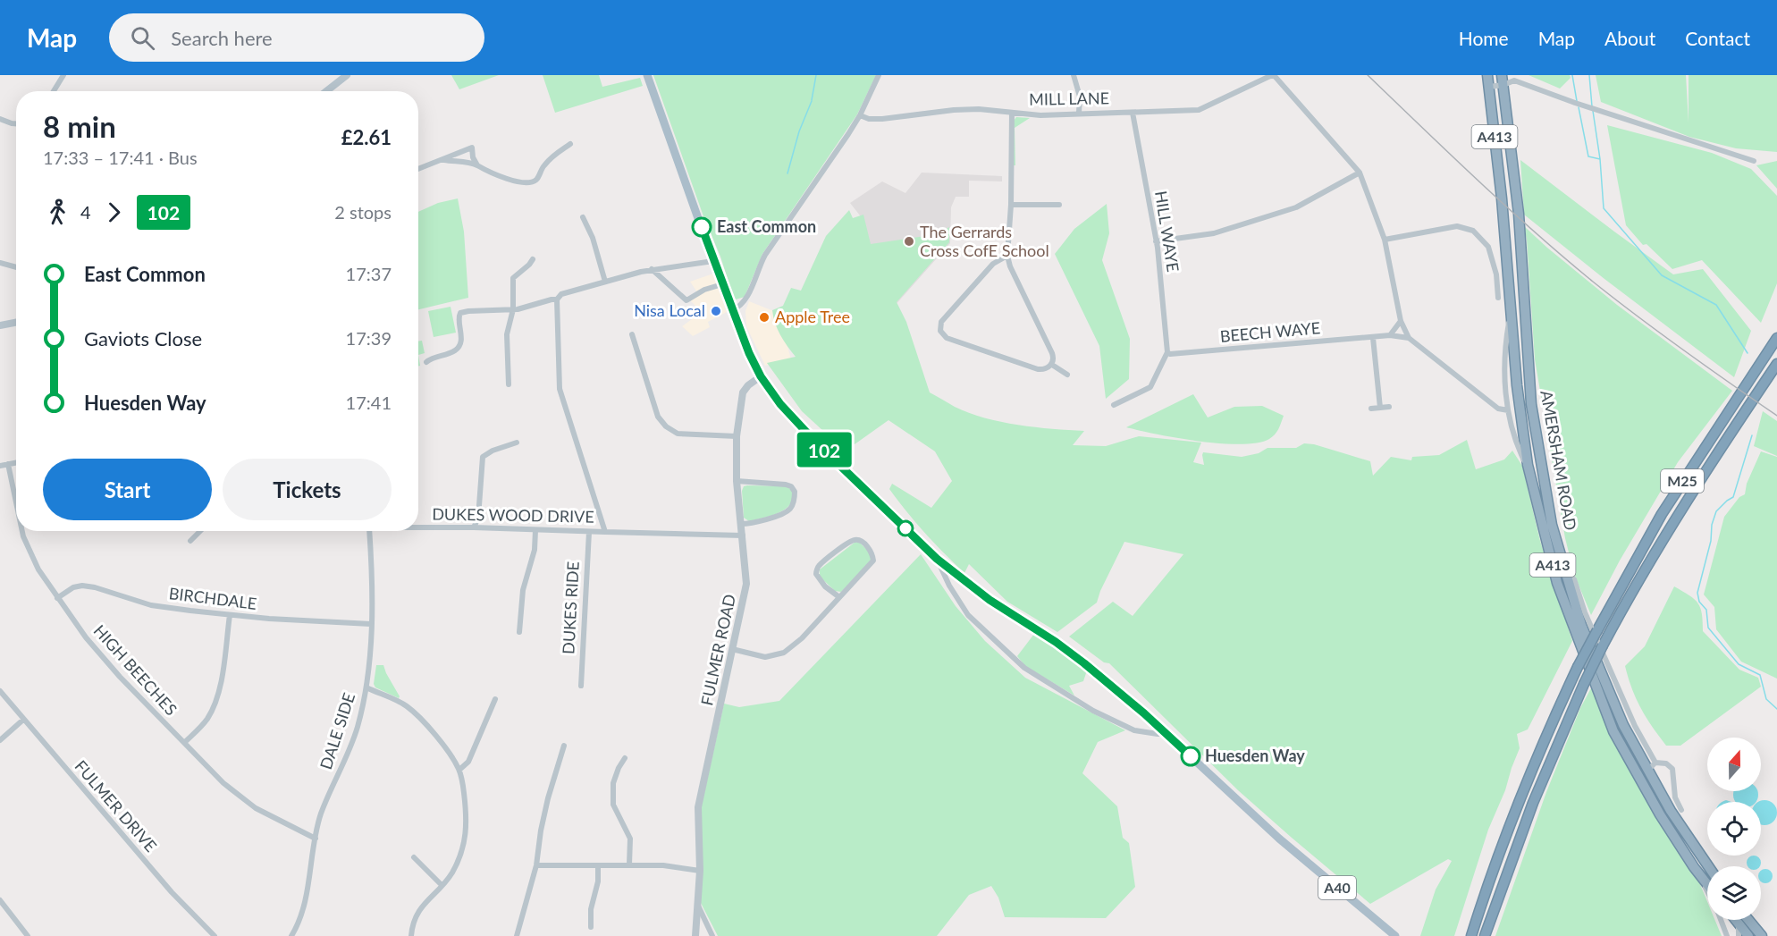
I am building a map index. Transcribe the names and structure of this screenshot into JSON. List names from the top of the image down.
{
  "streets": {
    "highway": ["A413", "AMERSHAM ROAD", "M25"],
    "main road": ["A40"],
    "street": [
      "MILL LANE",
      "HILL WAYE",
      "BEECH WAYE",
      "DUKES WOOD DRIVE",
      "BIRCHDALE",
      "DUKES RIDE",
      "FULMER ROAD",
      "HIGH BEECHES",
      "DALE SIDE",
      "FULMER DRIVE"
    ]
  },
  "crossings": [
    ["MILL LANE", "HILL WAYE"],
    ["HILL WAYE", "BEECH WAYE"],
    ["DUKES WOOD DRIVE", "DUKES RIDE"],
    ["DUKES WOOD DRIVE", "FULMER ROAD"],
    ["BIRCHDALE", "HIGH BEECHES"],
    ["BIRCHDALE", "DALE SIDE"],
    ["FULMER ROAD", "A40"],
    ["HIGH BEECHES", "DALE SIDE"]
  ],
  "places": [
    "East Common",
    "The Gerrards Cross CofE School",
    "Nisa Local",
    "Apple Tree",
    "Huesden Way"
  ],
  "lines": ["bus line 102"],
  "north": "top",
  "page": {
    "header": "Map",
    "search": "Search here",
    "nav": [
      "Home",
      "Map",
      "About",
      "Contact"
    ],
    "on_map": "102",
    "heading": ["8 min", "17:33 – 17:41 · Bus", "£2.61"],
    "legs": ["4", "102", "2 stops"],
    "list": [
      {
        "name": "East Common",
        "value": "17:37"
      },
      {
        "name": "Gaviots Close",
        "value": "17:39"
      },
      {
        "name": "Huesden Way",
        "value": "17:41"
      }
    ],
    "buttons": ["Start", "Tickets"]
  }
}
